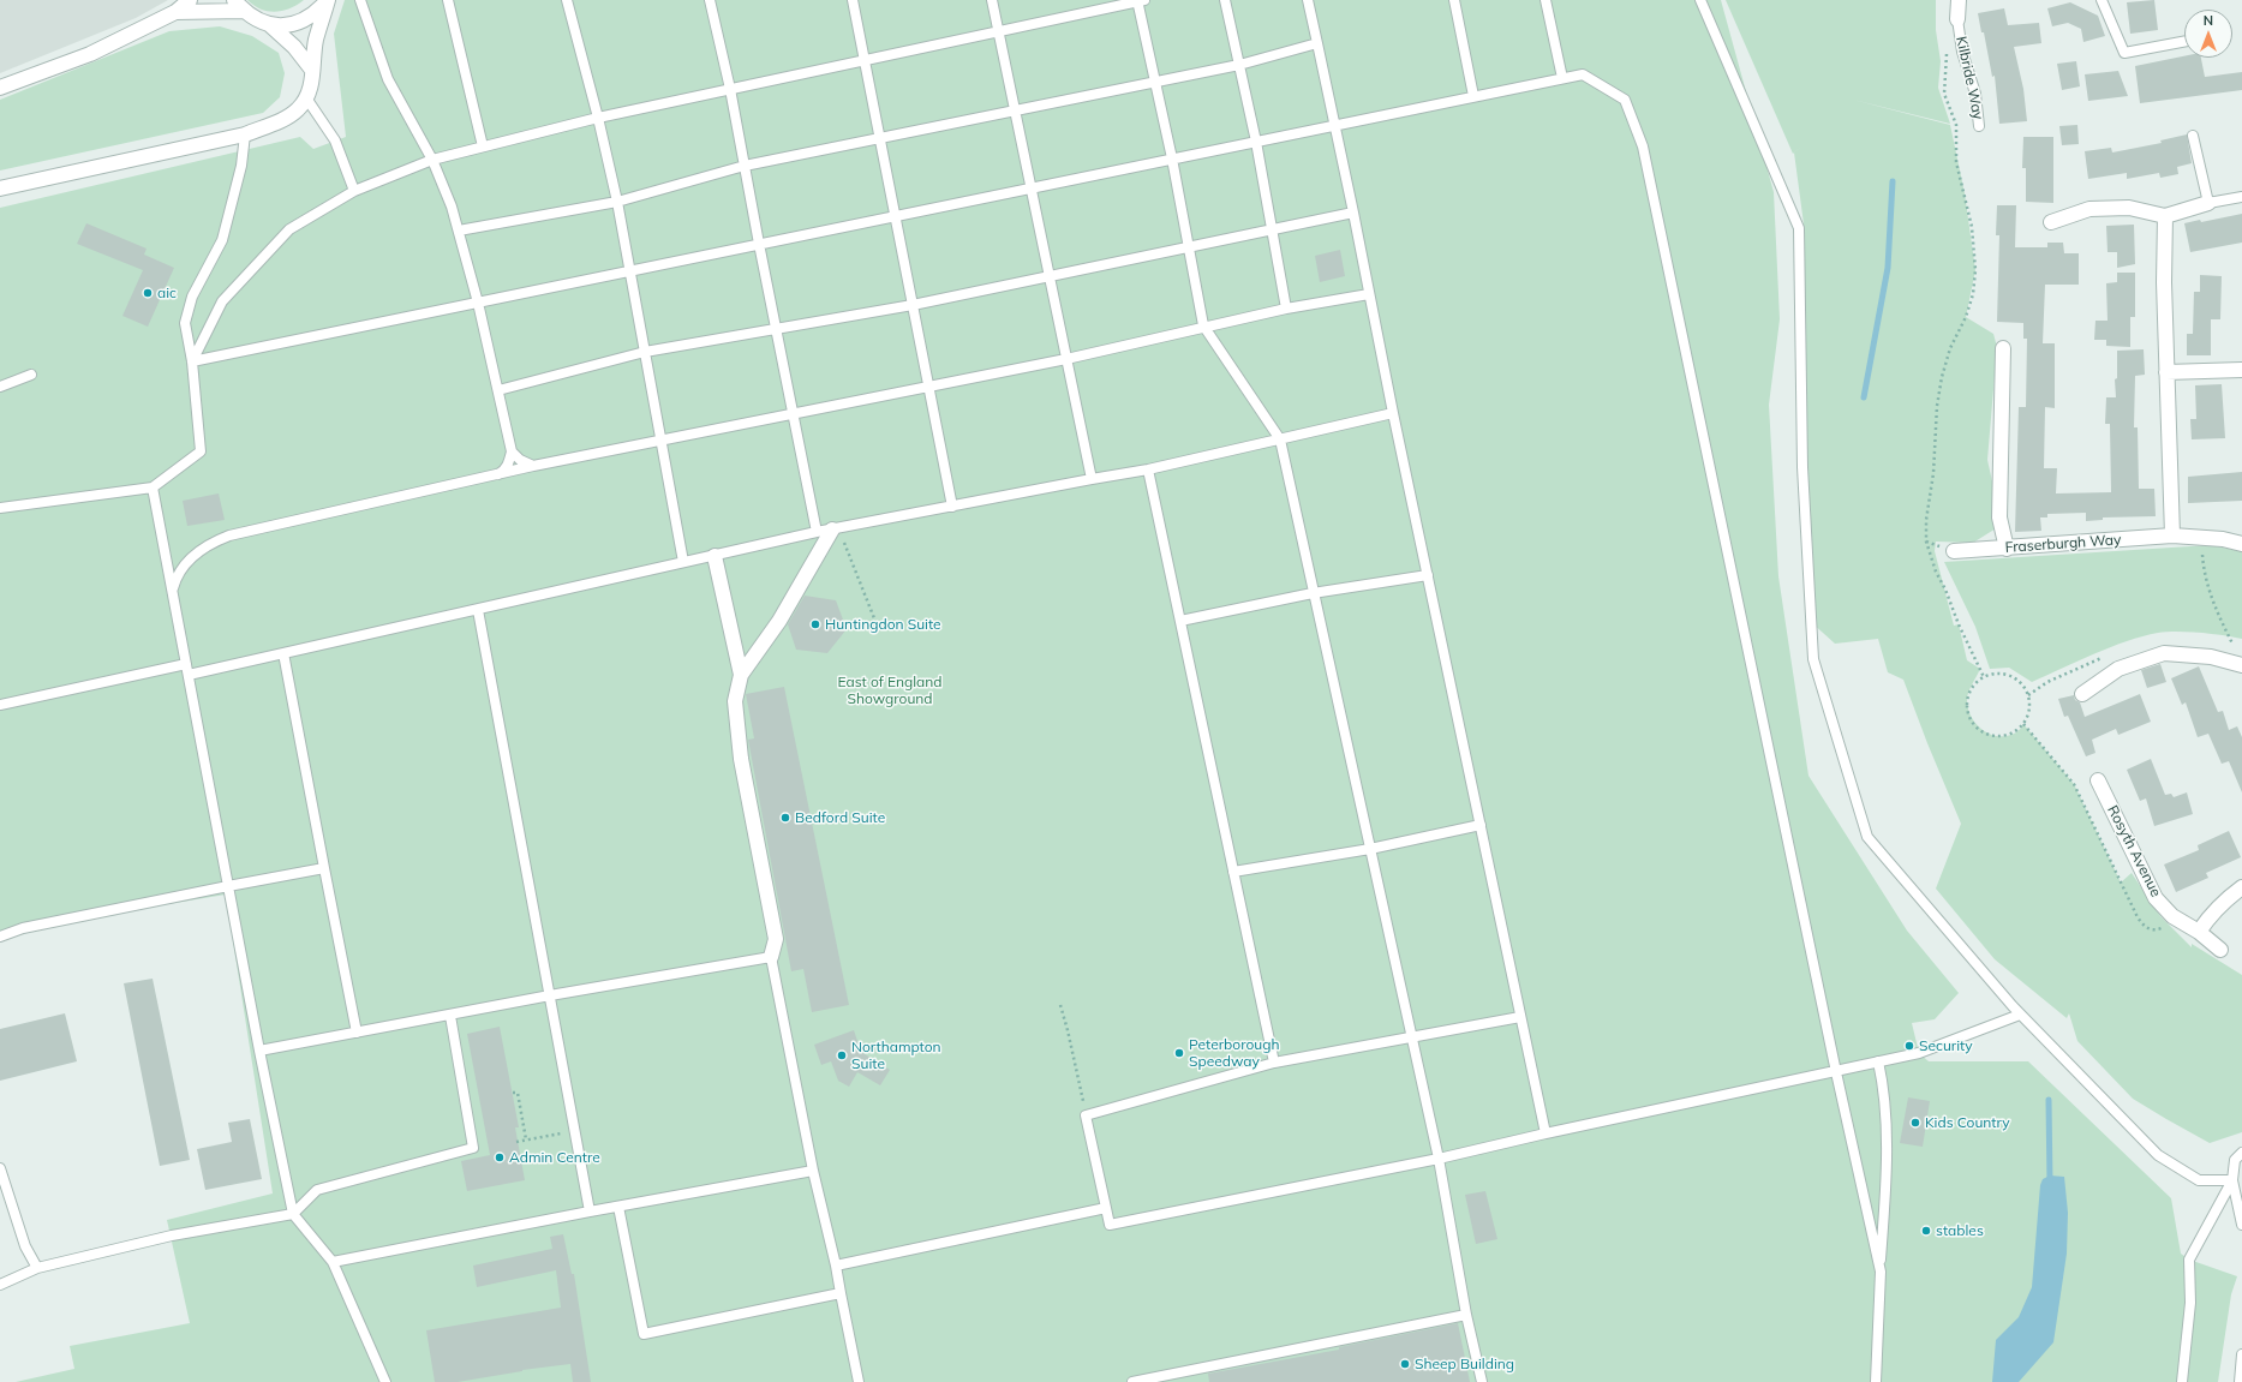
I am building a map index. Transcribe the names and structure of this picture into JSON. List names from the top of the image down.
{
  "streets": {
    "street": ["Kilbride Way", "Fraserburgh Way", "Rosyth Avenue"]
  },
  "parks": ["East of England Showground"],
  "places": [
    "aic",
    "Huntingdon Suite",
    "Bedford Suite",
    "Security",
    "Peterborough Speedway",
    "Northampton Suite",
    "Kids Country",
    "Admin Centre",
    "stables",
    "Sheep Building"
  ],
  "north": "top"
}
